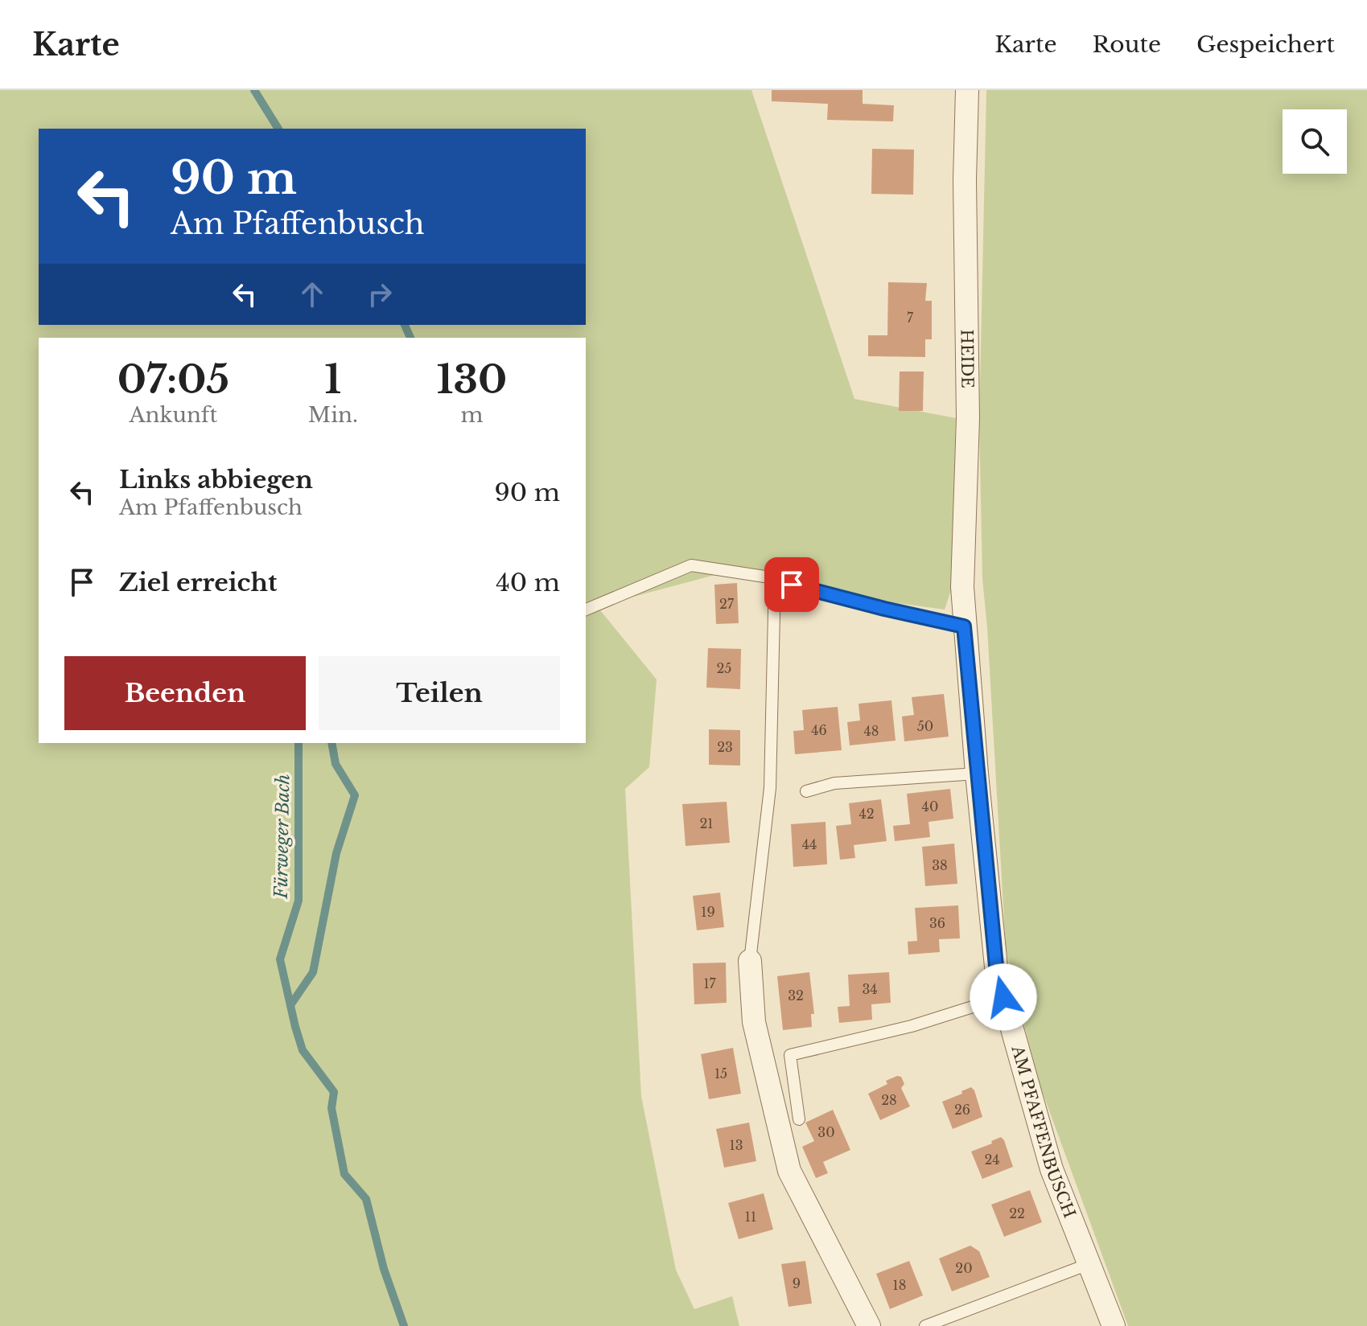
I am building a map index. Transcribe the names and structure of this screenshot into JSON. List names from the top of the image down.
{
  "streets": {
    "street": ["HEIDE", "AM PFAFFENBUSCH"]
  },
  "crossings": [
    ["HEIDE", "AM PFAFFENBUSCH"]
  ],
  "water": ["Fürweger Bach"],
  "house_numbers": [
    "7",
    "27",
    "25",
    "50",
    "46",
    "48",
    "23",
    "40",
    "42",
    "21",
    "44",
    "38",
    "19",
    "36",
    "17",
    "34",
    "32",
    "15",
    "28",
    "26",
    "30",
    "13",
    "24",
    "22",
    "11",
    "20",
    "9",
    "18"
  ],
  "page": {
    "header": "Karte",
    "nav": ["Karte", "Route", "Gespeichert"],
    "turn": ["90 m", "Am Pfaffenbusch"],
    "eta": [
      "07:05",
      "Ankunft",
      "1",
      "Min.",
      "130",
      "m"
    ],
    "list": [
      {
        "name": "Links abbiegen",
        "note": "Am Pfaffenbusch",
        "value": "90 m"
      },
      {
        "name": "Ziel erreicht",
        "value": "40 m"
      }
    ],
    "buttons": ["Beenden", "Teilen"]
  }
}
